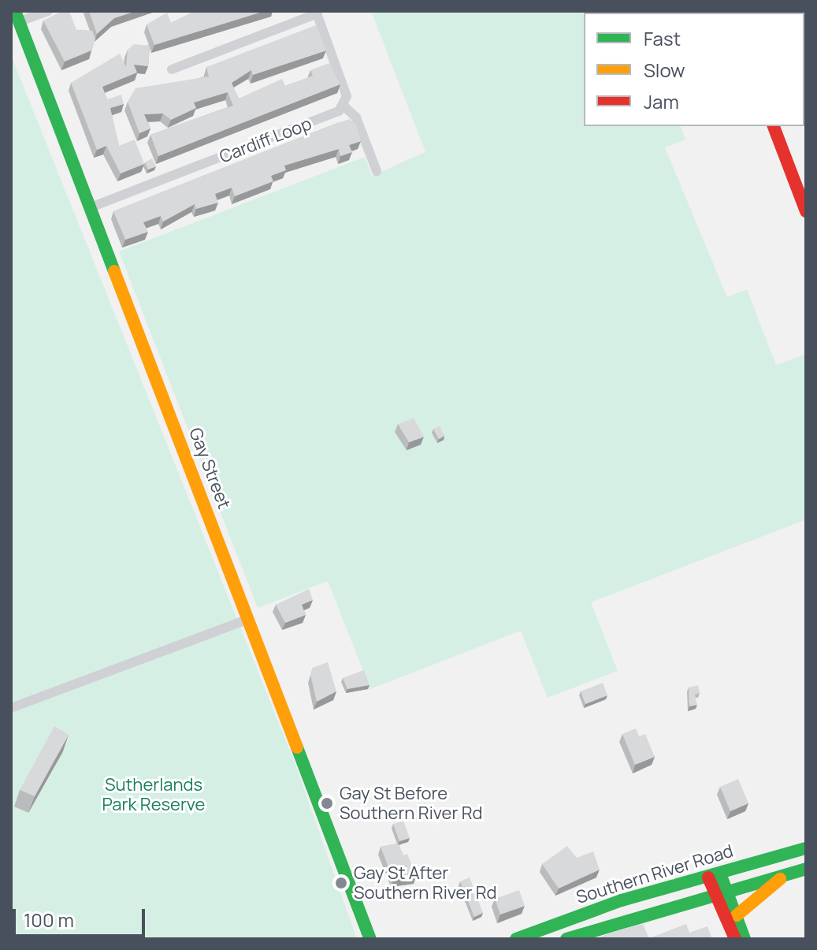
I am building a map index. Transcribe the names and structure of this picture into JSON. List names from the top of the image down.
{
  "streets": {
    "main road": ["Gay Street", "Southern River Road"],
    "street": ["Cardiff Loop"]
  },
  "crossings": [
    ["Cardiff Loop", "Gay Street"]
  ],
  "parks": ["Sutherlands Park Reserve"],
  "places": ["Gay St Before Southern River Rd", "Gay St After Southern River Rd"],
  "legend": ["Fast", "Slow", "Jam"],
  "scale_bar": "100 m"
}
